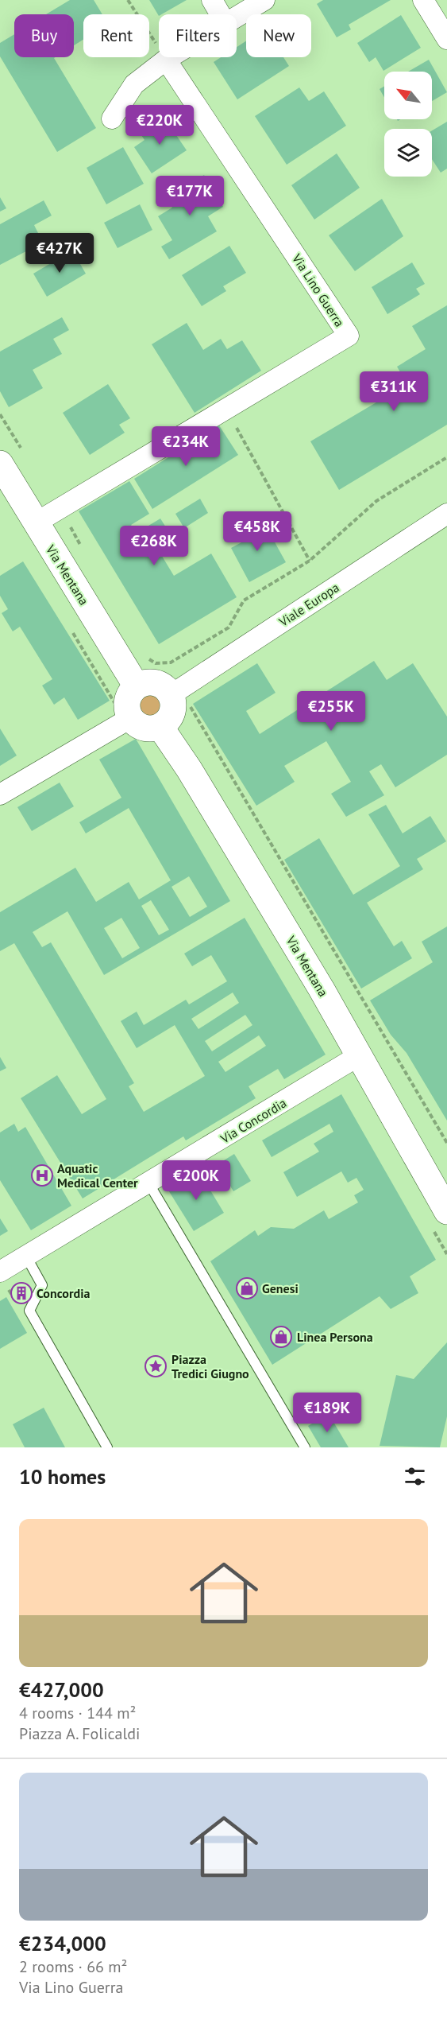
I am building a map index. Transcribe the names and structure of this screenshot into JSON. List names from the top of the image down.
{
  "streets": {
    "main road": ["Via Mentana"],
    "street": ["Via Lino Guerra", "Viale Europa", "Via Concordia"]
  },
  "crossings": [
    ["Via Lino Guerra", "Via Mentana"],
    ["Via Mentana", "Viale Europa"],
    ["Via Mentana", "Via Concordia"]
  ],
  "places": {
    "hospital": ["Aquatic Medical Center"],
    "shop": ["Genesi", "Linea Persona"],
    "building": ["Concordia"],
    "place": ["Piazza Tredici Giugno"]
  },
  "north": "top left",
  "page": {
    "chip": [
      "Buy",
      "Rent",
      "Filters",
      "New"
    ],
    "price": [
      "€220K",
      "€177K",
      "€427K",
      "€311K",
      "€234K",
      "€458K",
      "€268K",
      "€255K",
      "€200K",
      "€189K"
    ],
    "heading": "10 homes",
    "list": [
      {
        "name": "€427,000",
        "note": "4 rooms · 144 m² · Piazza A. Folicaldi"
      },
      {
        "name": "€234,000",
        "note": "2 rooms · 66 m² · Via Lino Guerra"
      }
    ]
  }
}
